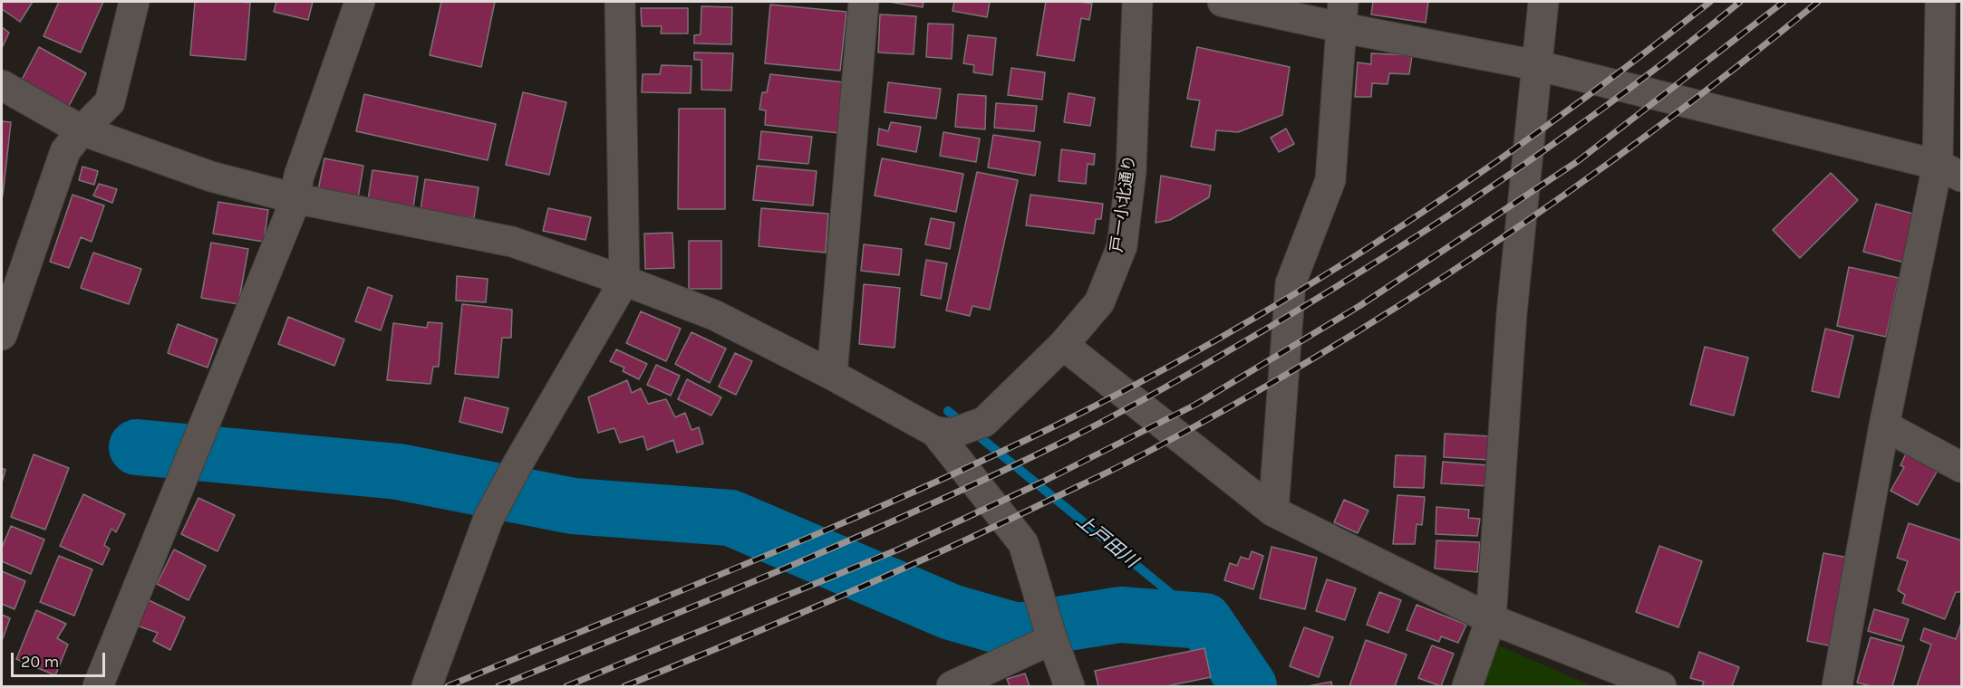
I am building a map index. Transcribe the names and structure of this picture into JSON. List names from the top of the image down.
{
  "streets": {
    "street": ["戸一小北通り"]
  },
  "water": ["上戸田川"],
  "scale_bar": "20 m"
}
